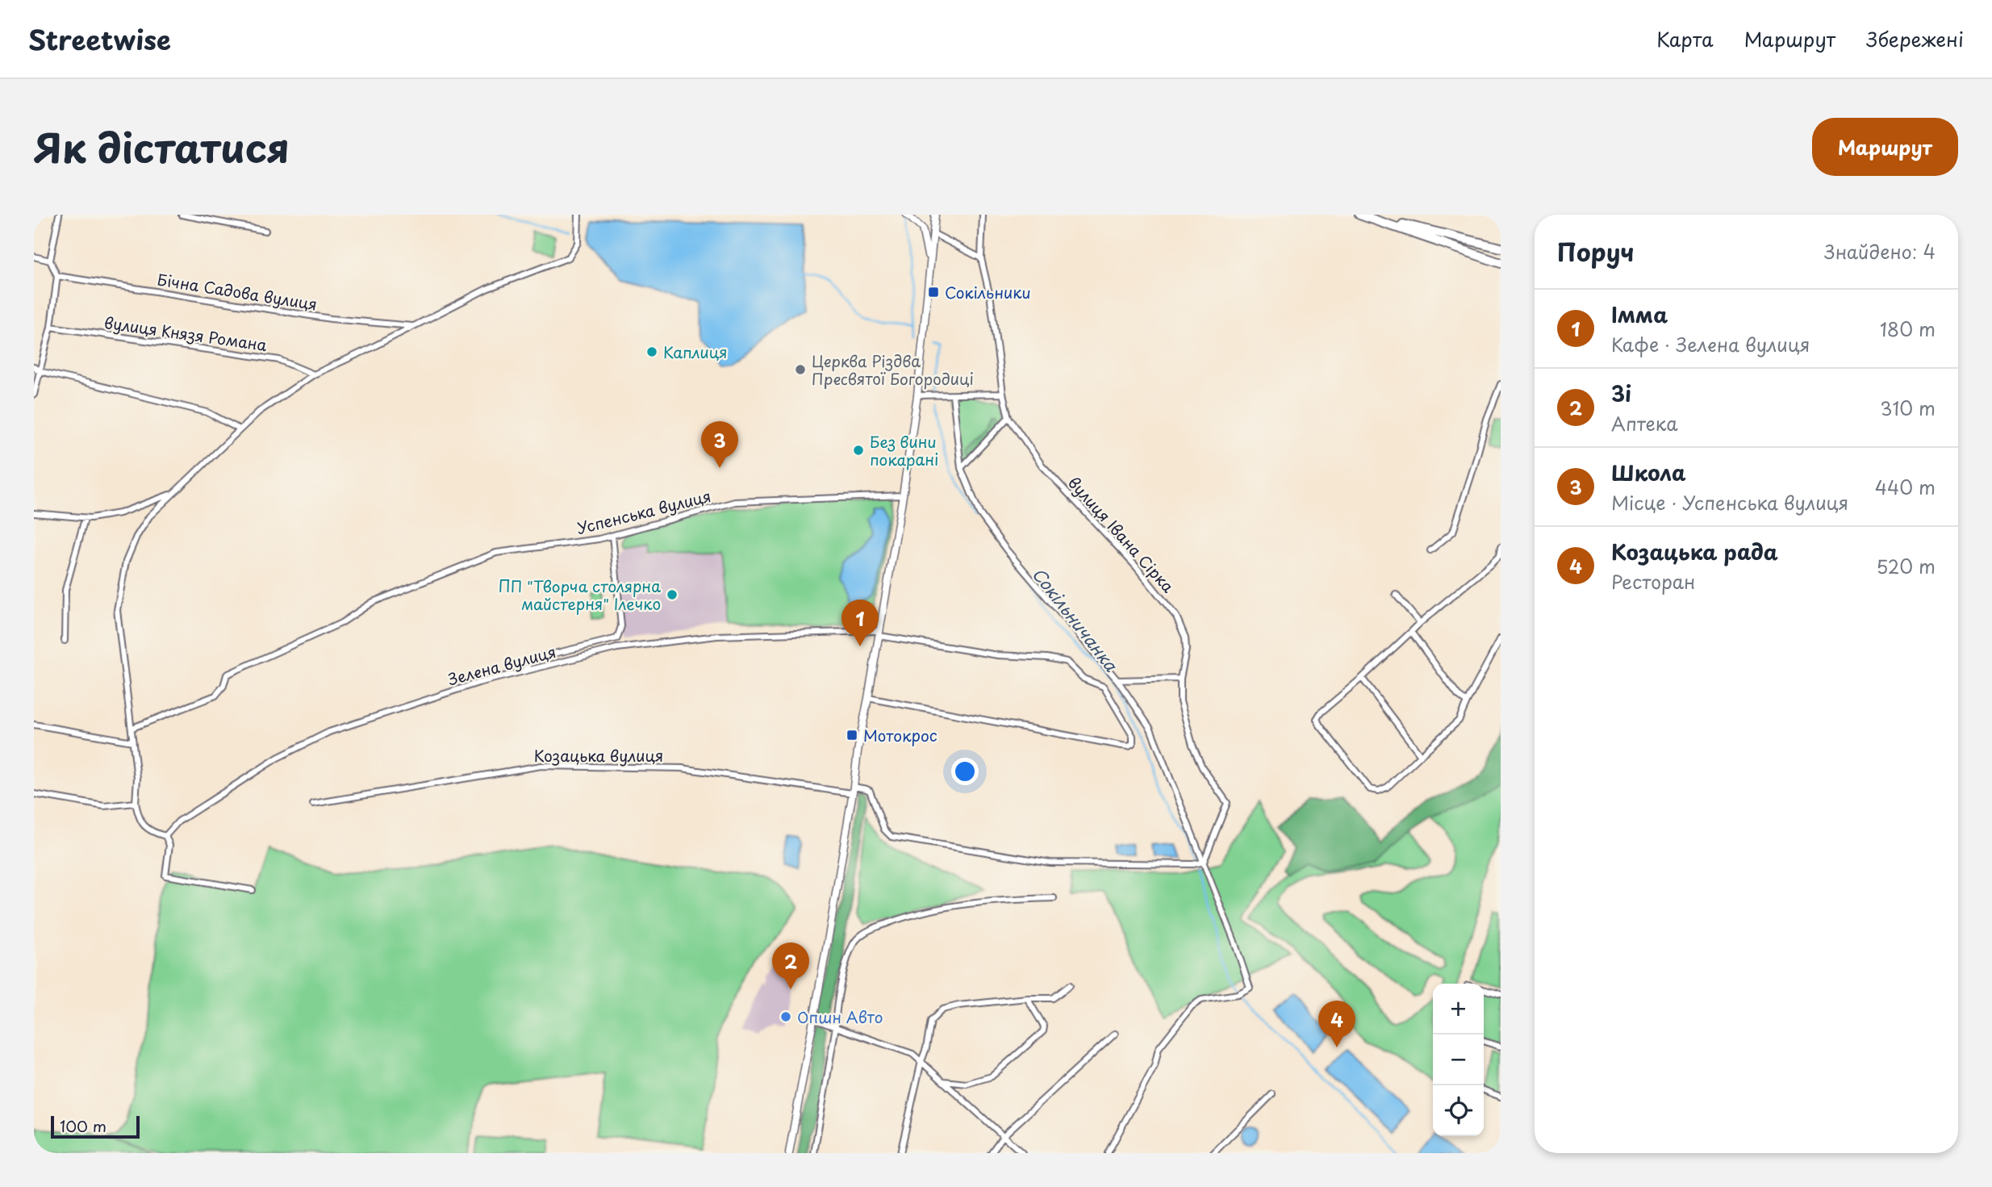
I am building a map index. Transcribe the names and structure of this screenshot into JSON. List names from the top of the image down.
{
  "streets": {
    "street": [
      "Бічна Садова вулиця",
      "вулиця Князя Романа",
      "Успенська вулиця",
      "вулиця Івана Сірка",
      "Зелена вулиця",
      "Козацька вулиця"
    ]
  },
  "water": ["Сокільничанка"],
  "places": {
    "transit": ["Сокільники", "Мотокрос"],
    "other": [
      "Каплиця",
      "Церква Різдва Пресвятої Богородиці",
      "Без вини покарані",
      "ПП \"Творча столярна майстерня\" Ілечко",
      "Опшн Авто"
    ]
  },
  "scale_bar": "100 m",
  "page": {
    "header": "Streetwise",
    "nav": ["Карта", "Маршрут", "Збережені"],
    "title": "Як дістатися",
    "buttons": "Маршрут",
    "heading": ["Поруч", "Знайдено: 4"],
    "list": [
      {
        "mark": "1",
        "name": "Імма",
        "note": "Кафе · Зелена вулиця",
        "value": "180 m"
      },
      {
        "mark": "2",
        "name": "3і",
        "note": "Аптека",
        "value": "310 m"
      },
      {
        "mark": "3",
        "name": "Школа",
        "note": "Місце · Успенська вулиця",
        "value": "440 m"
      },
      {
        "mark": "4",
        "name": "Козацька рада",
        "note": "Ресторан",
        "value": "520 m"
      }
    ],
    "pins": [
      "3",
      "1",
      "2",
      "4"
    ],
    "map_buttons": ["+", "−"],
    "scale": "100 m"
  }
}
